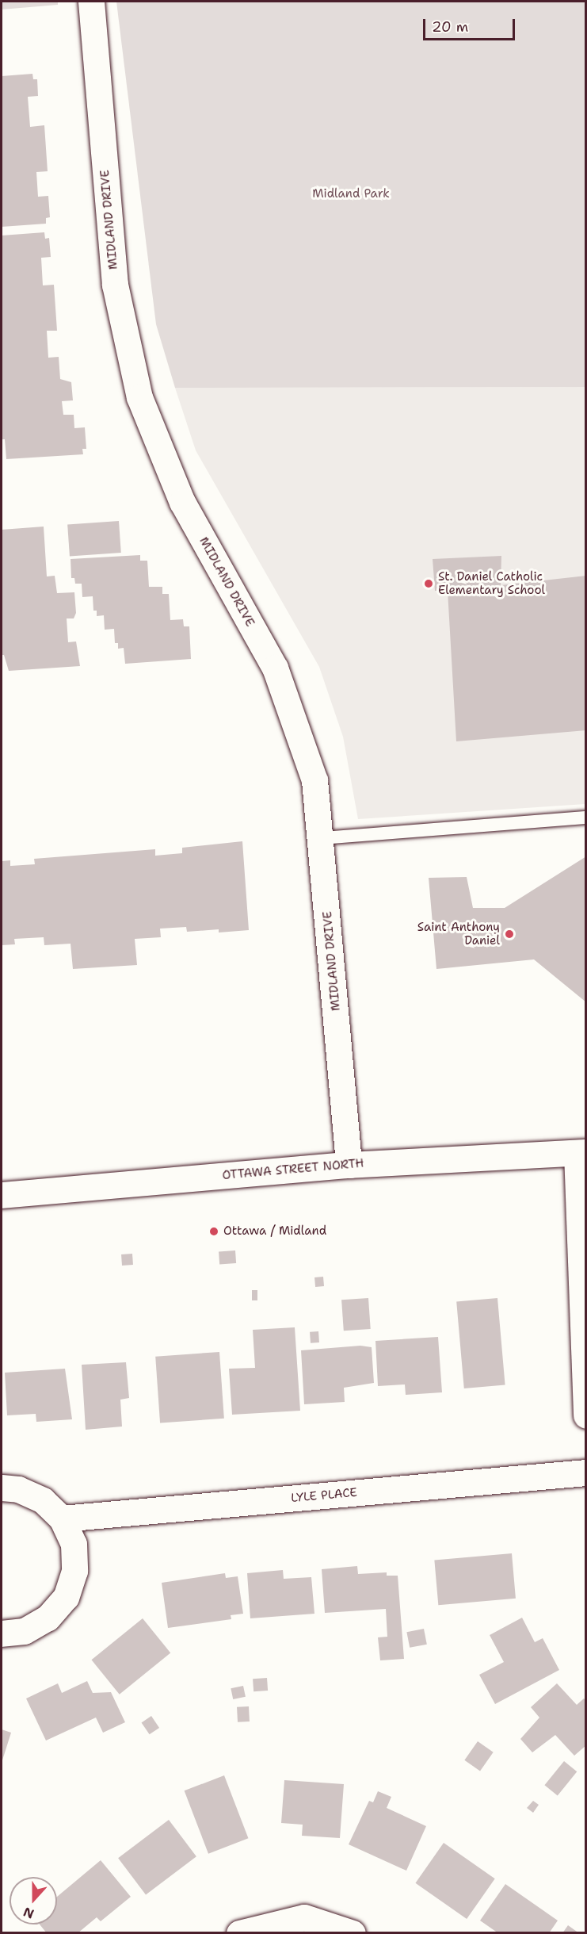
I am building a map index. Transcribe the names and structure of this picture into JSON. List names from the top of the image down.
{
  "streets": {
    "street": ["MIDLAND DRIVE", "OTTAWA STREET NORTH", "LYLE PLACE"]
  },
  "crossings": [
    ["MIDLAND DRIVE", "OTTAWA STREET NORTH"]
  ],
  "parks": ["Midland Park"],
  "places": ["St. Daniel Catholic Elementary School", "Saint Anthony Daniel", "Ottawa / Midland"],
  "scale_bar": "20 m",
  "north": "bottom"
}
